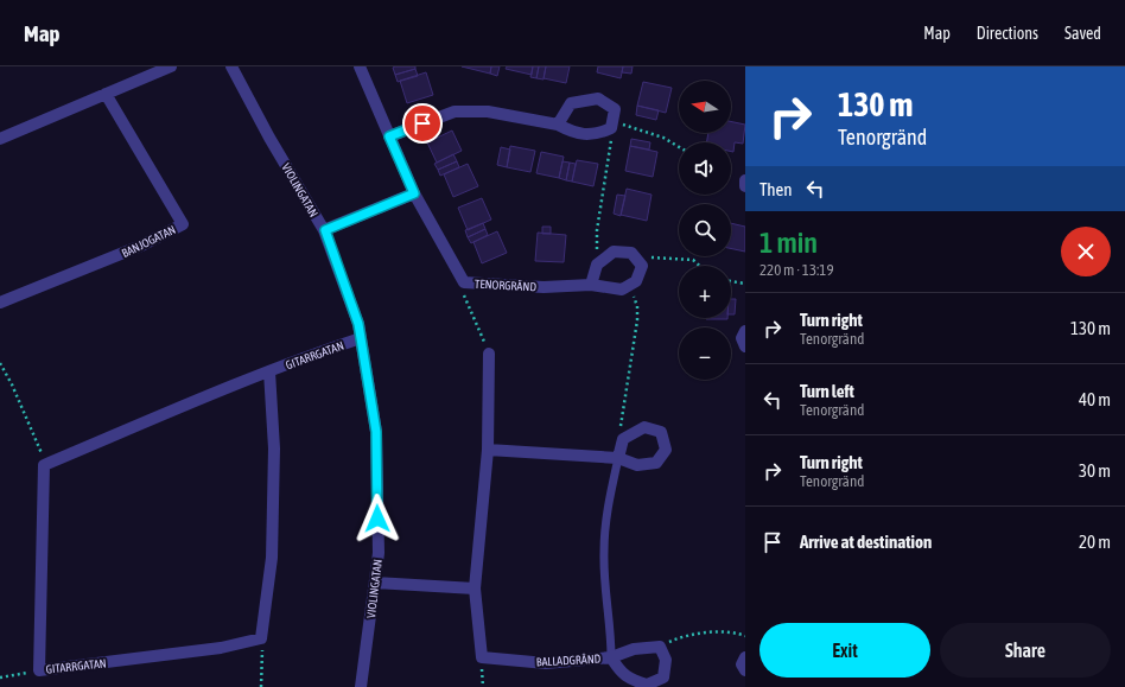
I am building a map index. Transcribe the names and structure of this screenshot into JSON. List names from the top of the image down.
{
  "streets": {
    "street": [
      "VIOLINGATAN",
      "BANJOGATAN",
      "TENORGRÄND",
      "GITARRGATAN",
      "BALLADGRÄND"
    ]
  },
  "crossings": [
    ["VIOLINGATAN", "GITARRGATAN"]
  ],
  "north": "left",
  "page": {
    "header": "Map",
    "nav": ["Map", "Directions", "Saved"],
    "turn": ["130 m", "Tenorgränd"],
    "map_buttons": ["+", "−"],
    "then": "Then",
    "heading": ["1 min", "220 m · 13:19"],
    "list": [
      {
        "name": "Turn right",
        "note": "Tenorgränd",
        "value": "130 m"
      },
      {
        "name": "Turn left",
        "note": "Tenorgränd",
        "value": "40 m"
      },
      {
        "name": "Turn right",
        "note": "Tenorgränd",
        "value": "30 m"
      },
      {
        "name": "Arrive at destination",
        "value": "20 m"
      }
    ],
    "buttons": ["Exit", "Share"]
  }
}
